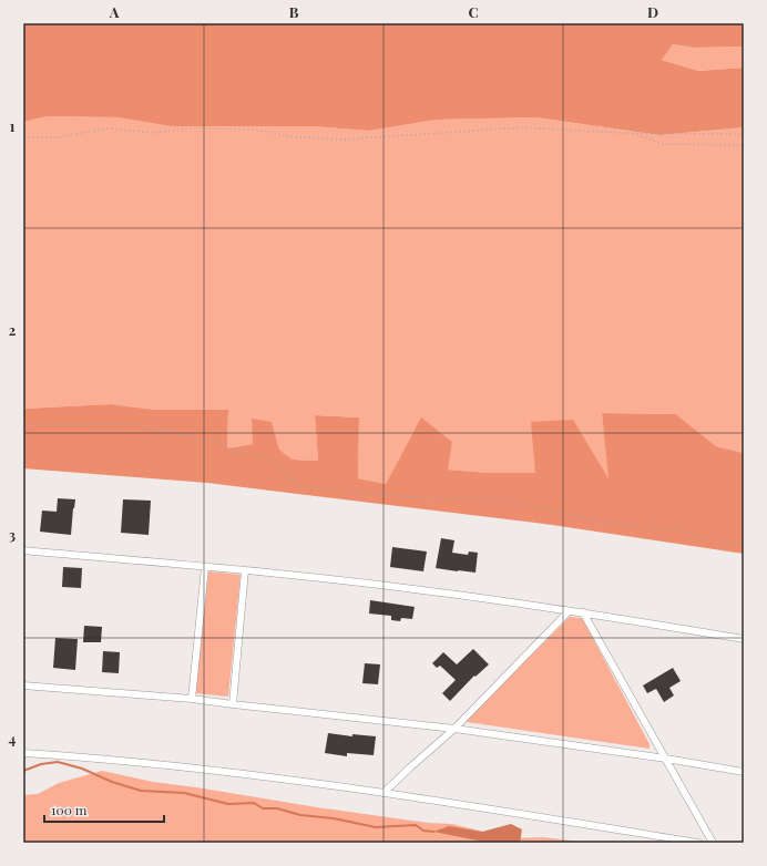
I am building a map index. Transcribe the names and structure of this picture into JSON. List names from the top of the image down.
{
  "scale_bar": "100 m",
  "grid": {
    "columns": [
      "A",
      "B",
      "C",
      "D"
    ],
    "rows": [
      "1",
      "2",
      "3",
      "4"
    ]
  }
}
